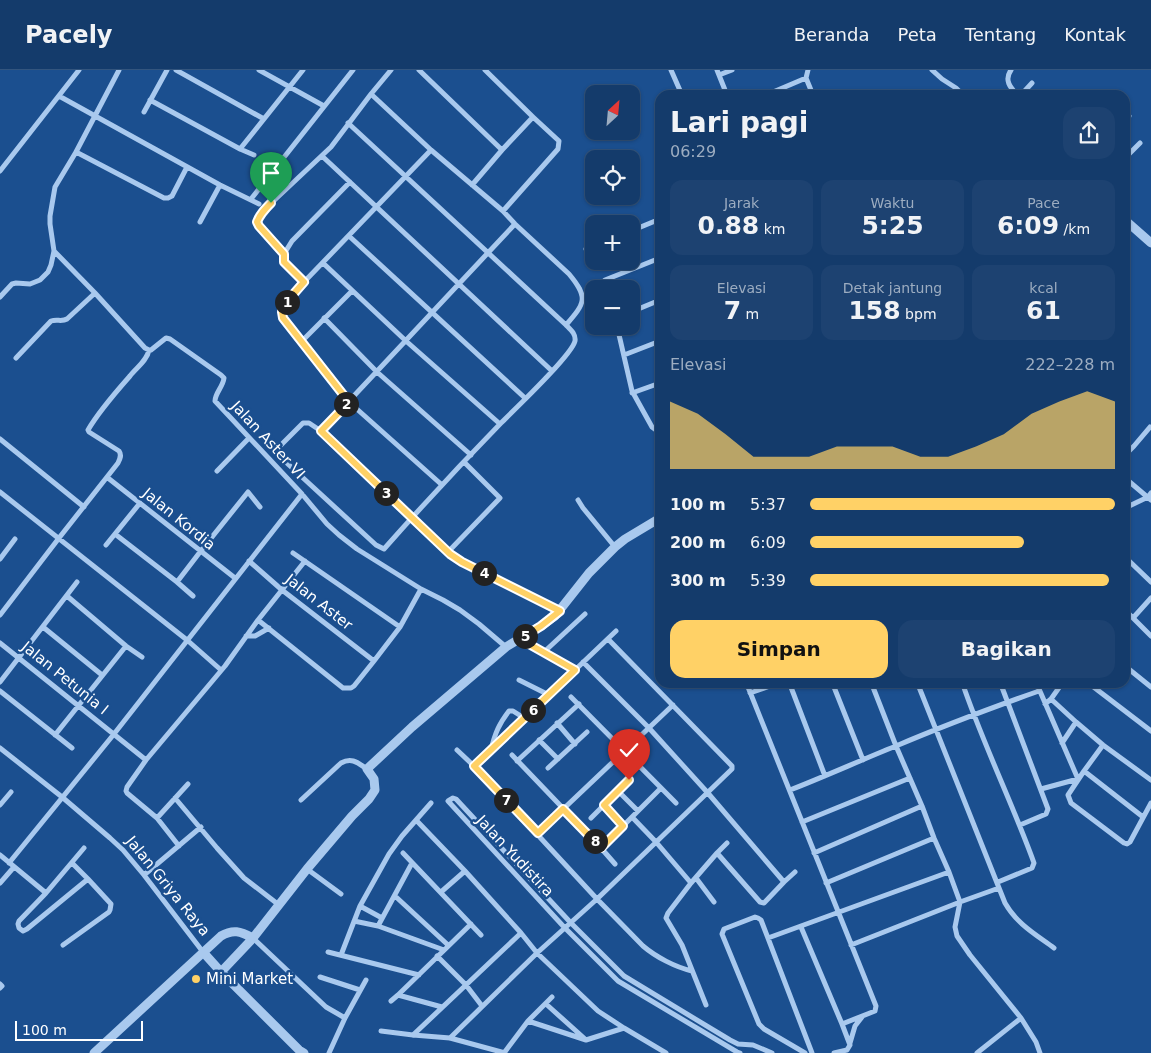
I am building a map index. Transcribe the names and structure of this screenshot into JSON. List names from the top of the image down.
{
  "streets": {
    "street": [
      "Jalan Aster VI",
      "Jalan Kordia",
      "Jalan Aster",
      "Jalan Petunia I",
      "Jalan Yudistira",
      "Jalan Griya Raya"
    ]
  },
  "places": ["Mini Market"],
  "scale_bar": "100 m",
  "north": "top right",
  "page": {
    "header": "Pacely",
    "nav": [
      "Beranda",
      "Peta",
      "Tentang",
      "Kontak"
    ],
    "map_buttons": ["+", "−"],
    "heading": ["Lari pagi", "06:29"],
    "stats": [
      ["Jarak", "0.88 km"],
      ["Waktu", "5:25"],
      ["Pace", "6:09 /km"],
      ["Elevasi", "7 m"],
      ["Detak jantung", "158 bpm"],
      ["kcal", "61"]
    ],
    "pins": [
      "1",
      "2",
      "3",
      "4",
      "5",
      "6",
      "7",
      "8"
    ],
    "chart": ["Elevasi", "222–228 m"],
    "list": [
      {
        "name": "100 m",
        "note": "5:37"
      },
      {
        "name": "200 m",
        "note": "6:09"
      },
      {
        "name": "300 m",
        "note": "5:39"
      }
    ],
    "buttons": ["Simpan", "Bagikan"],
    "scale": "100 m"
  }
}
